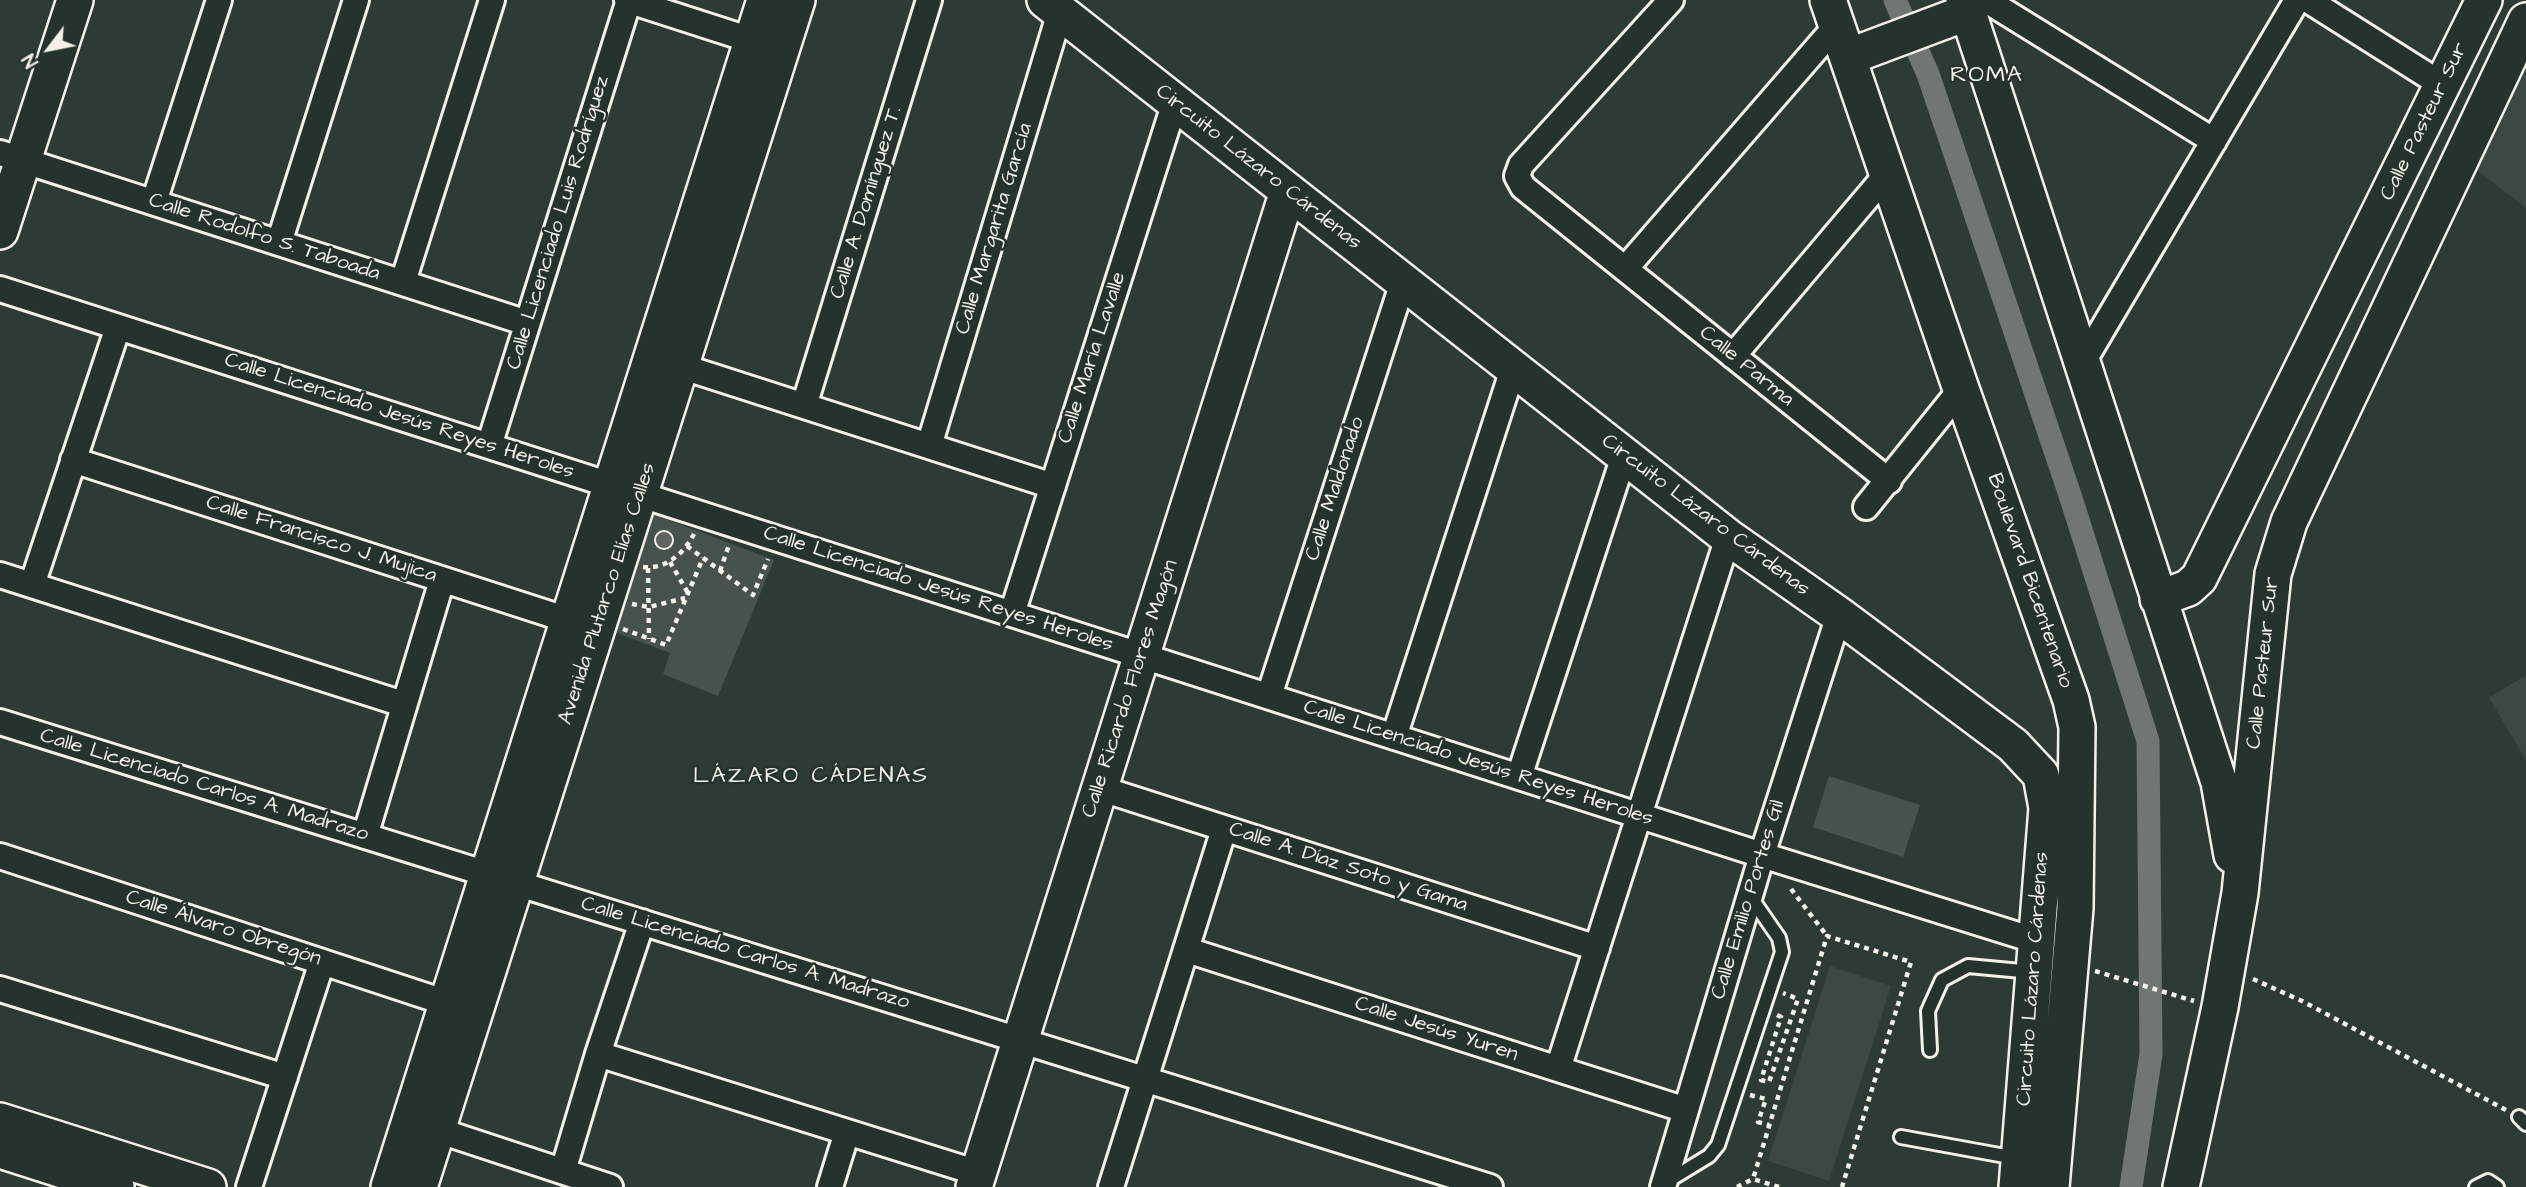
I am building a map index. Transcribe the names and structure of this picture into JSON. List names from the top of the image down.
{
  "streets": {
    "street": [
      "Calle Pasteur Sur",
      "Circuito Lázaro Cárdenas",
      "Calle A. Domínguez T.",
      "Calle Licenciado Luis Rodríguez",
      "Calle Margarita García",
      "Calle Rodolfo S. Taboada",
      "Calle María Lavalle",
      "Calle Parma",
      "Calle Licenciado Jesús Reyes Heroles",
      "Calle Maldonado",
      "Calle Francisco J. Mujica",
      "Boulevard Bicentenario",
      "Avenida Plutarco Elías Calles",
      "Calle Ricardo Flores Magón",
      "Calle Licenciado Carlos A. Madrazo",
      "Calle A. Díaz Soto y Gama",
      "Calle Emilio Portes Gil",
      "Calle Álvaro Obregón",
      "Calle Jesús Yuren"
    ]
  },
  "crossings": [
    ["Circuito Lázaro Cárdenas", "Calle Margarita García"],
    ["Circuito Lázaro Cárdenas", "Calle María Lavalle"],
    ["Circuito Lázaro Cárdenas", "Calle Licenciado Jesús Reyes Heroles"],
    ["Circuito Lázaro Cárdenas", "Calle Maldonado"],
    ["Circuito Lázaro Cárdenas", "Boulevard Bicentenario"],
    ["Circuito Lázaro Cárdenas", "Calle Ricardo Flores Magón"],
    ["Circuito Lázaro Cárdenas", "Calle Emilio Portes Gil"],
    ["Calle Licenciado Luis Rodríguez", "Calle Rodolfo S. Taboada"],
    ["Calle Licenciado Luis Rodríguez", "Calle Licenciado Jesús Reyes Heroles"],
    ["Calle María Lavalle", "Calle Licenciado Jesús Reyes Heroles"],
    ["Calle Licenciado Jesús Reyes Heroles", "Calle Maldonado"],
    ["Calle Licenciado Jesús Reyes Heroles", "Boulevard Bicentenario"],
    ["Calle Licenciado Jesús Reyes Heroles", "Avenida Plutarco Elías Calles"],
    ["Calle Licenciado Jesús Reyes Heroles", "Calle Ricardo Flores Magón"],
    ["Calle Licenciado Jesús Reyes Heroles", "Calle Emilio Portes Gil"],
    ["Calle Francisco J. Mujica", "Avenida Plutarco Elías Calles"],
    ["Avenida Plutarco Elías Calles", "Calle Licenciado Carlos A. Madrazo"],
    ["Avenida Plutarco Elías Calles", "Calle Álvaro Obregón"],
    ["Calle Ricardo Flores Magón", "Calle Licenciado Carlos A. Madrazo"],
    ["Calle Ricardo Flores Magón", "Calle A. Díaz Soto y Gama"],
    ["Calle Emilio Portes Gil", "Calle Jesús Yuren"]
  ],
  "districts": ["ROMA", "LÁZARO CÁDENAS"],
  "north": "bottom left"
}
